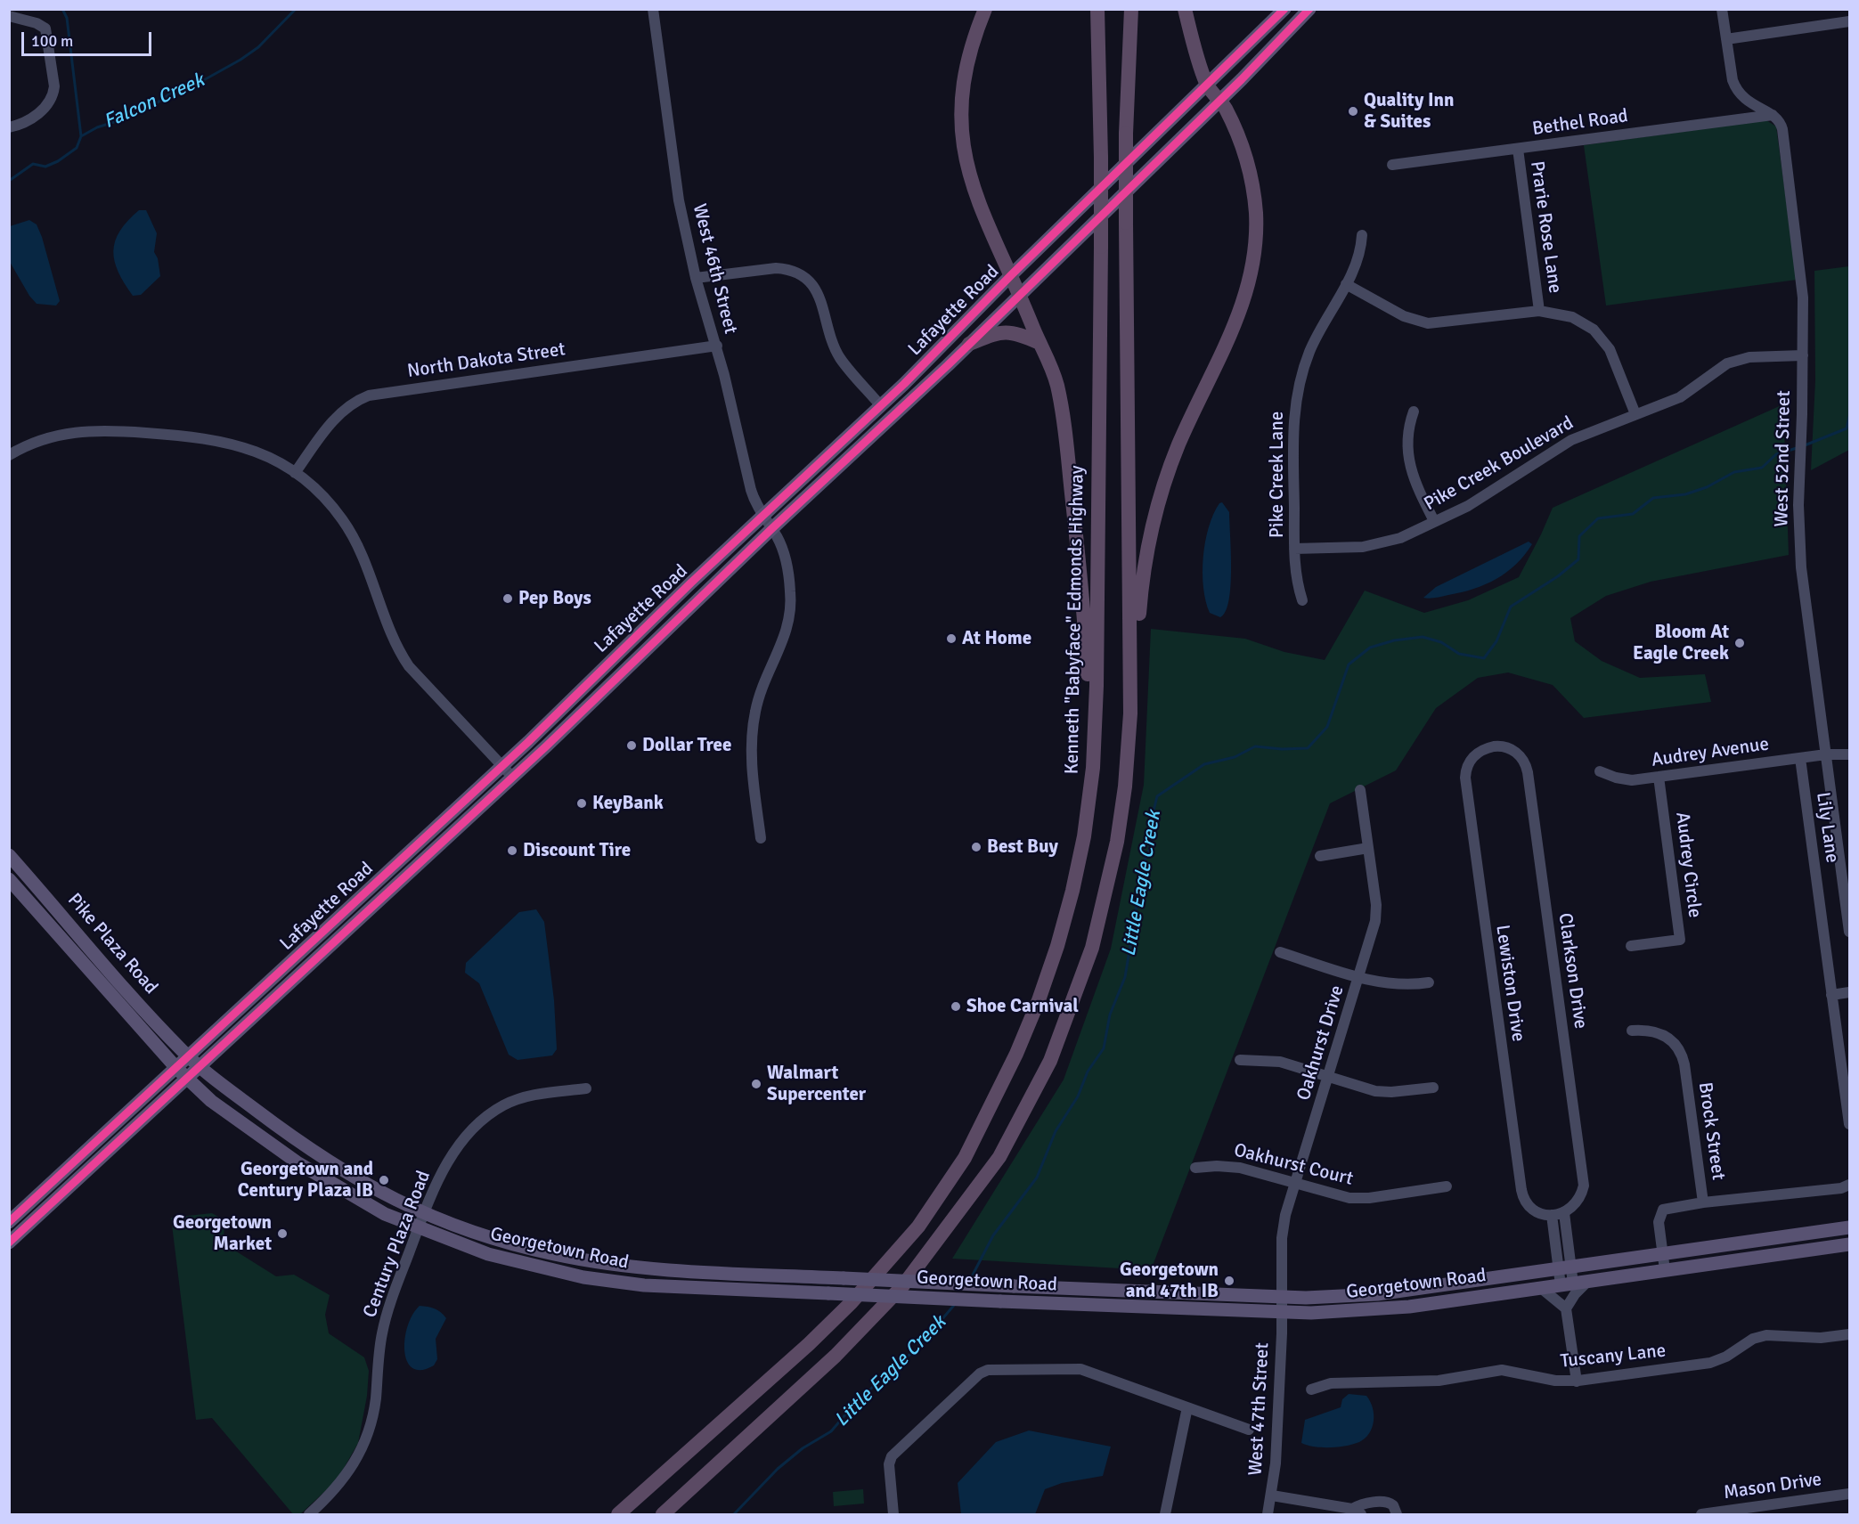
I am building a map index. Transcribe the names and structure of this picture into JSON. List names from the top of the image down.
{
  "streets": {
    "highway": ["Kenneth \"Babyface\" Edmonds Highway"],
    "main road": ["Lafayette Road", "Pike Plaza Road", "Georgetown Road"],
    "street": [
      "Bethel Road",
      "Prarie Rose Lane",
      "West 46th Street",
      "North Dakota Street",
      "West 52nd Street",
      "Pike Creek Boulevard",
      "Pike Creek Lane",
      "Audrey Avenue",
      "Lily Lane",
      "Audrey Circle",
      "Clarkson Drive",
      "Lewiston Drive",
      "Oakhurst Drive",
      "Brock Street",
      "Oakhurst Court",
      "Century Plaza Road",
      "Tuscany Lane",
      "West 47th Street",
      "Mason Drive"
    ]
  },
  "crossings": [
    ["Bethel Road", "Prarie Rose Lane"],
    ["Bethel Road", "West 52nd Street"],
    ["West 46th Street", "Lafayette Road"],
    ["West 46th Street", "North Dakota Street"],
    ["Lafayette Road", "Pike Plaza Road"],
    ["Lafayette Road", "Georgetown Road"],
    ["West 52nd Street", "Pike Creek Boulevard"],
    ["West 52nd Street", "Audrey Avenue"],
    ["Pike Creek Boulevard", "Pike Creek Lane"],
    ["Audrey Avenue", "Lily Lane"],
    ["Audrey Avenue", "Audrey Circle"],
    ["Pike Plaza Road", "Georgetown Road"],
    ["Clarkson Drive", "Lewiston Drive"],
    ["Oakhurst Drive", "Oakhurst Court"],
    ["Oakhurst Drive", "Georgetown Road"],
    ["Oakhurst Drive", "West 47th Street"],
    ["Brock Street", "Georgetown Road"],
    ["Century Plaza Road", "Georgetown Road"],
    ["Georgetown Road", "West 47th Street"]
  ],
  "water": ["Falcon Creek", "Little Eagle Creek"],
  "places": [
    "Quality Inn & Suites",
    "Pep Boys",
    "At Home",
    "Bloom At Eagle Creek",
    "Dollar Tree",
    "KeyBank",
    "Best Buy",
    "Discount Tire",
    "Shoe Carnival",
    "Walmart Supercenter",
    "Georgetown and Century Plaza IB",
    "Georgetown Market",
    "Georgetown and 47th IB"
  ],
  "scale_bar": "100 m"
}
